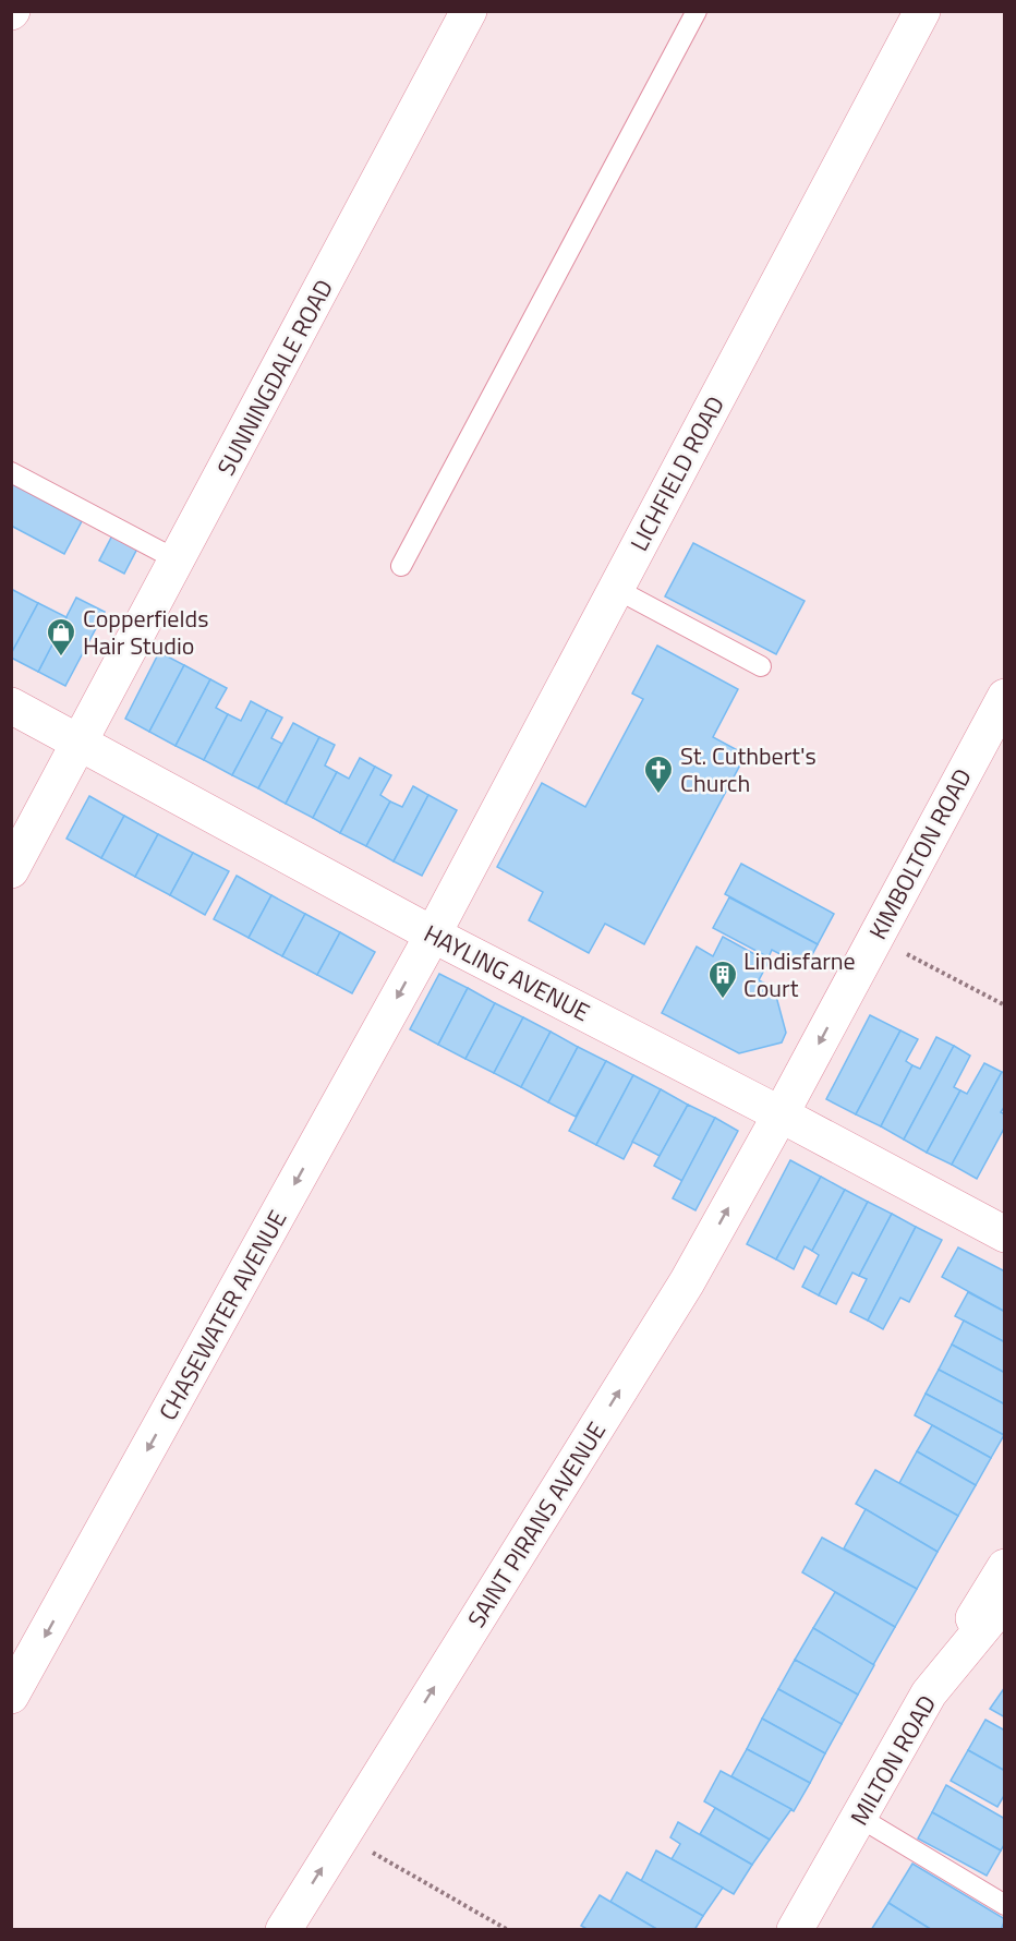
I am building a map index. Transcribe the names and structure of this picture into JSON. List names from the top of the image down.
{
  "streets": {
    "street": [
      "SUNNINGDALE ROAD",
      "LICHFIELD ROAD",
      "KIMBOLTON ROAD",
      "HAYLING AVENUE",
      "CHASEWATER AVENUE",
      "SAINT PIRANS AVENUE",
      "MILTON ROAD"
    ]
  },
  "crossings": [
    ["SUNNINGDALE ROAD", "HAYLING AVENUE"],
    ["LICHFIELD ROAD", "HAYLING AVENUE"],
    ["LICHFIELD ROAD", "CHASEWATER AVENUE"],
    ["KIMBOLTON ROAD", "HAYLING AVENUE"],
    ["KIMBOLTON ROAD", "SAINT PIRANS AVENUE"],
    ["HAYLING AVENUE", "CHASEWATER AVENUE"],
    ["HAYLING AVENUE", "SAINT PIRANS AVENUE"]
  ],
  "one_way": ["KIMBOLTON ROAD", "CHASEWATER AVENUE", "SAINT PIRANS AVENUE"],
  "places": {
    "shop": ["Copperfields Hair Studio"],
    "church": ["St. Cuthbert's Church"],
    "building": ["Lindisfarne Court"]
  }
}
